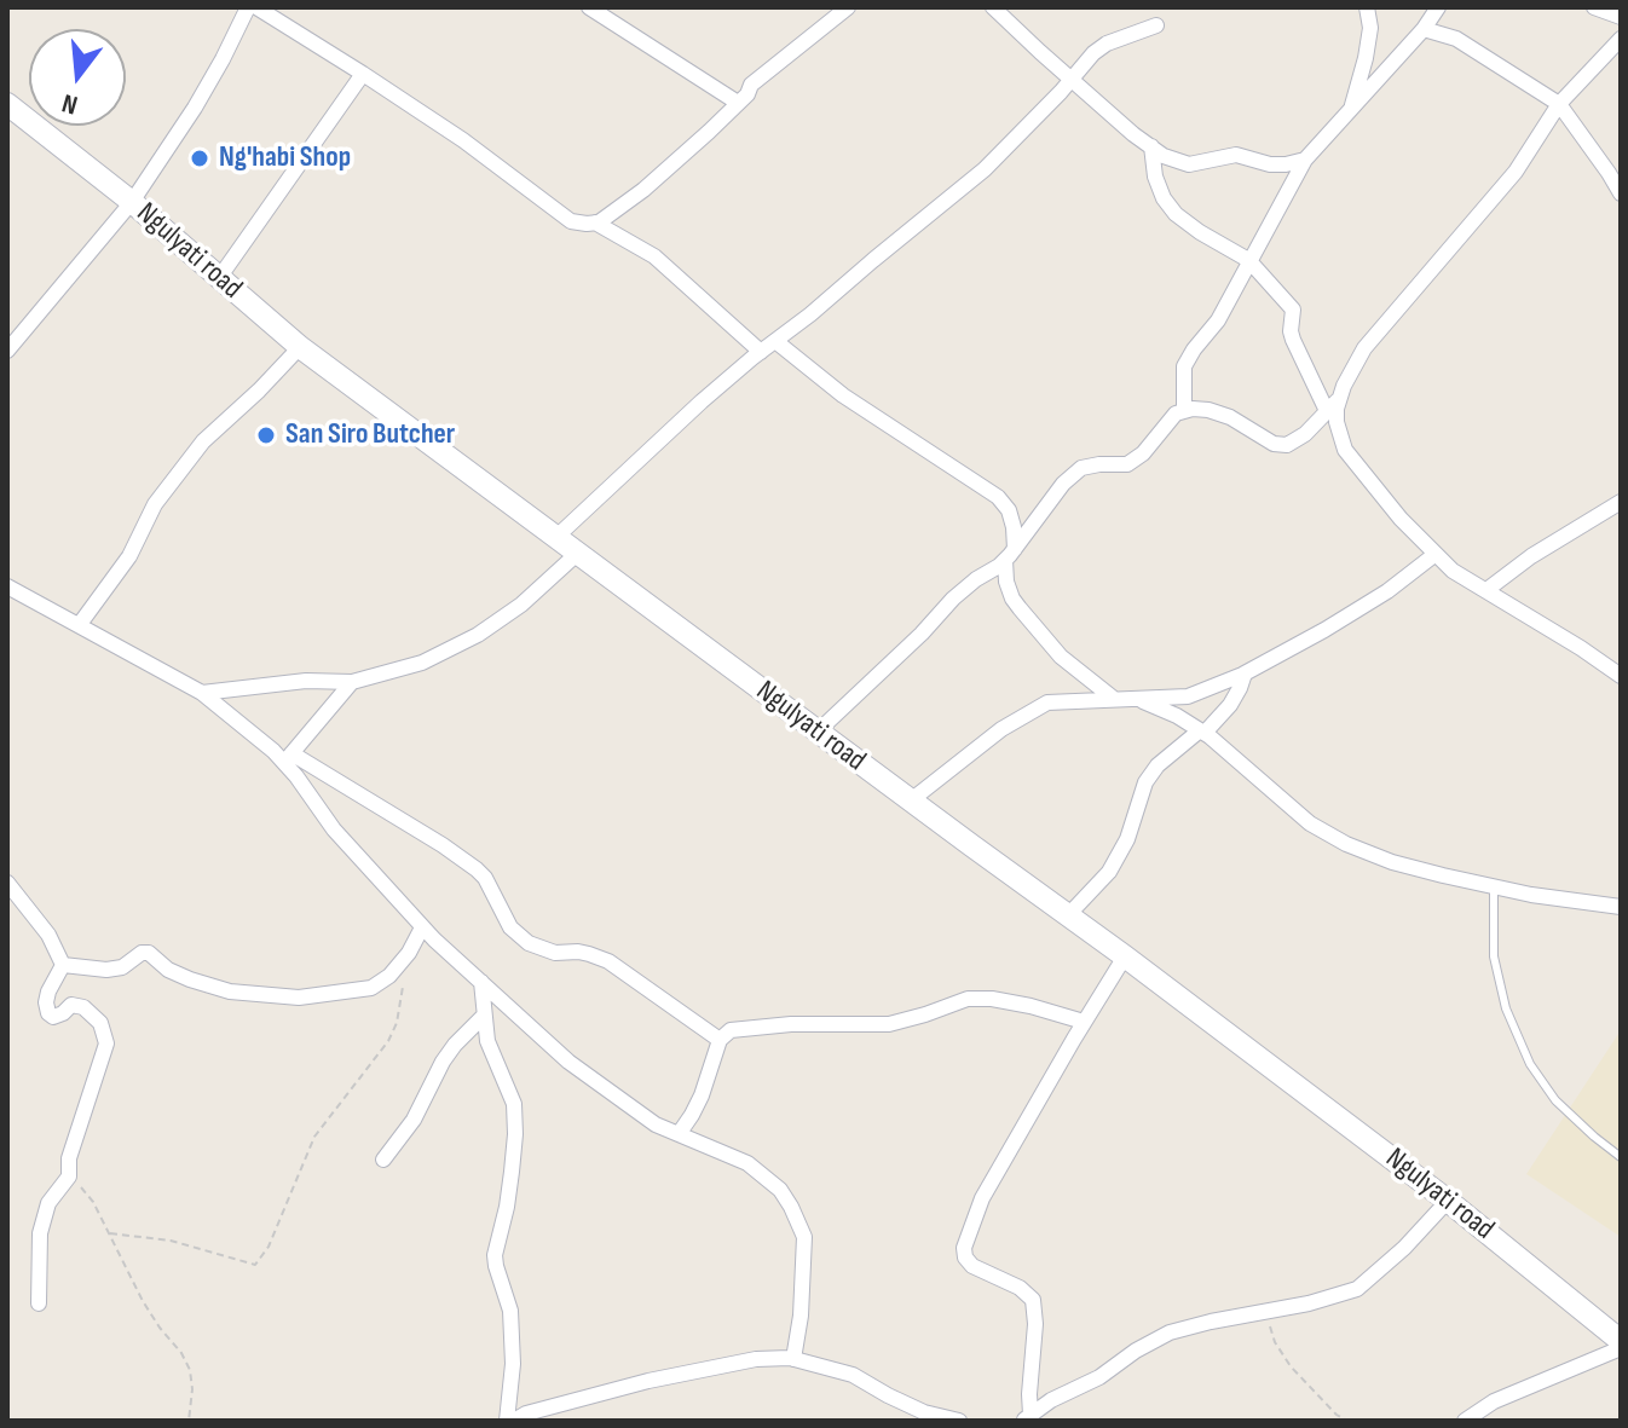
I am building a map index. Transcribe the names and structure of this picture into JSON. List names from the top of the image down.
{
  "streets": {
    "main road": ["Ngulyati road"]
  },
  "places": ["Ng'habi Shop", "San Siro Butcher"],
  "north": "bottom"
}
